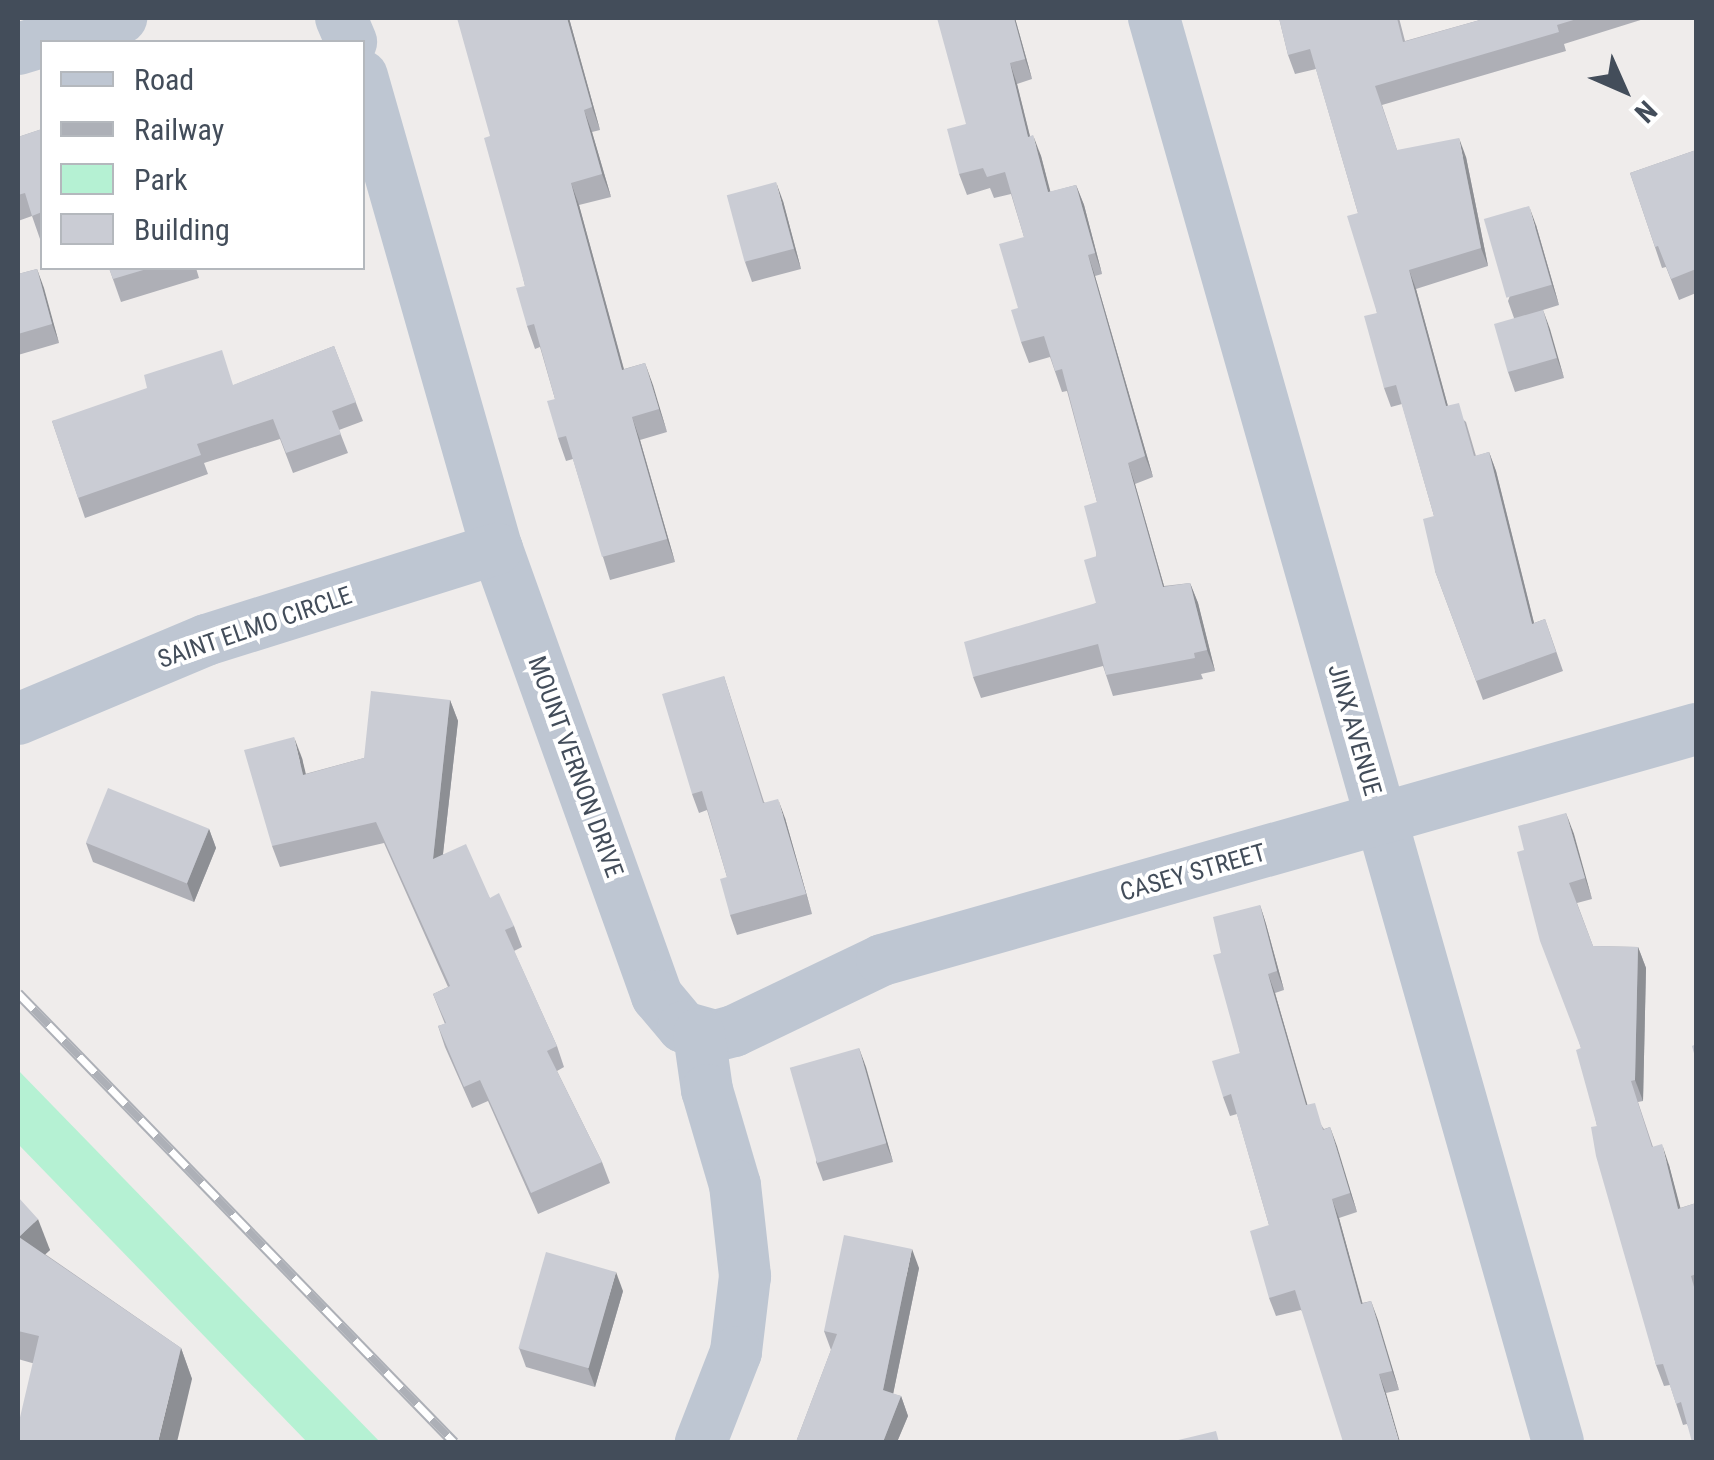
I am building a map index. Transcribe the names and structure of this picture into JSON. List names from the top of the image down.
{
  "streets": {
    "street": [
      "SAINT ELMO CIRCLE",
      "JINX AVENUE",
      "MOUNT VERNON DRIVE",
      "CASEY STREET"
    ]
  },
  "crossings": [
    ["SAINT ELMO CIRCLE", "MOUNT VERNON DRIVE"],
    ["JINX AVENUE", "CASEY STREET"],
    ["MOUNT VERNON DRIVE", "CASEY STREET"]
  ],
  "legend": [
    "Road",
    "Railway",
    "Park",
    "Building"
  ],
  "north": "bottom right"
}
